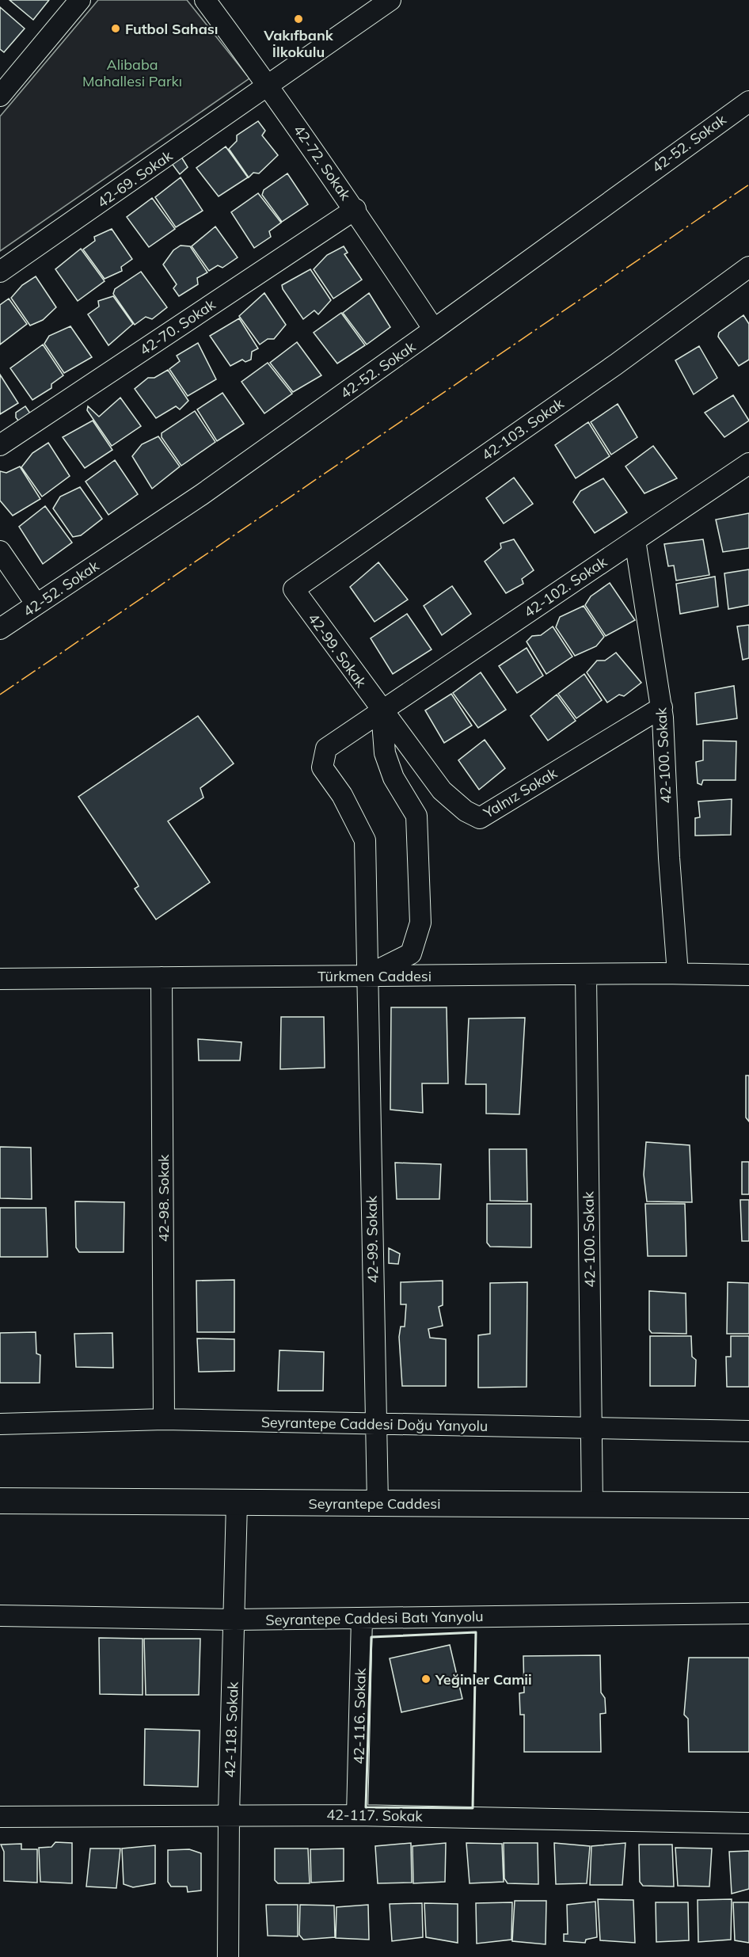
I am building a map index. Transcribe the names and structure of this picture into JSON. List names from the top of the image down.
{
  "streets": {
    "street": [
      "42-52. Sokak",
      "42-72. Sokak",
      "42-69. Sokak",
      "42-70. Sokak",
      "42-103. Sokak",
      "42-102. Sokak",
      "42-99. Sokak",
      "42-100. Sokak",
      "Yalnız Sokak",
      "Türkmen Caddesi",
      "42-98. Sokak",
      "Seyrantepe Caddesi Doğu Yanyolu",
      "Seyrantepe Caddesi",
      "Seyrantepe Caddesi Batı Yanyolu",
      "42-116. Sokak",
      "42-118. Sokak",
      "42-117. Sokak"
    ]
  },
  "crossings": [
    ["42-52. Sokak", "42-72. Sokak"],
    ["42-72. Sokak", "42-69. Sokak"],
    ["42-72. Sokak", "42-70. Sokak"],
    ["42-103. Sokak", "42-99. Sokak"],
    ["42-102. Sokak", "42-99. Sokak"],
    ["42-102. Sokak", "42-100. Sokak"],
    ["42-102. Sokak", "Yalnız Sokak"],
    ["42-99. Sokak", "Yalnız Sokak"],
    ["42-99. Sokak", "Türkmen Caddesi"],
    ["42-99. Sokak", "Seyrantepe Caddesi Doğu Yanyolu"],
    ["42-99. Sokak", "Seyrantepe Caddesi"],
    ["42-100. Sokak", "Yalnız Sokak"],
    ["42-100. Sokak", "Türkmen Caddesi"],
    ["42-100. Sokak", "Seyrantepe Caddesi Doğu Yanyolu"],
    ["42-100. Sokak", "Seyrantepe Caddesi"],
    ["Türkmen Caddesi", "42-98. Sokak"],
    ["42-98. Sokak", "Seyrantepe Caddesi Doğu Yanyolu"],
    ["Seyrantepe Caddesi", "42-118. Sokak"],
    ["Seyrantepe Caddesi Batı Yanyolu", "42-116. Sokak"],
    ["Seyrantepe Caddesi Batı Yanyolu", "42-118. Sokak"],
    ["42-116. Sokak", "42-117. Sokak"],
    ["42-118. Sokak", "42-117. Sokak"]
  ],
  "parks": ["Alibaba Mahallesi Parkı"],
  "places": ["Vakıfbank İlkokulu", "Futbol Sahası", "Yeğinler Camii"]
}
